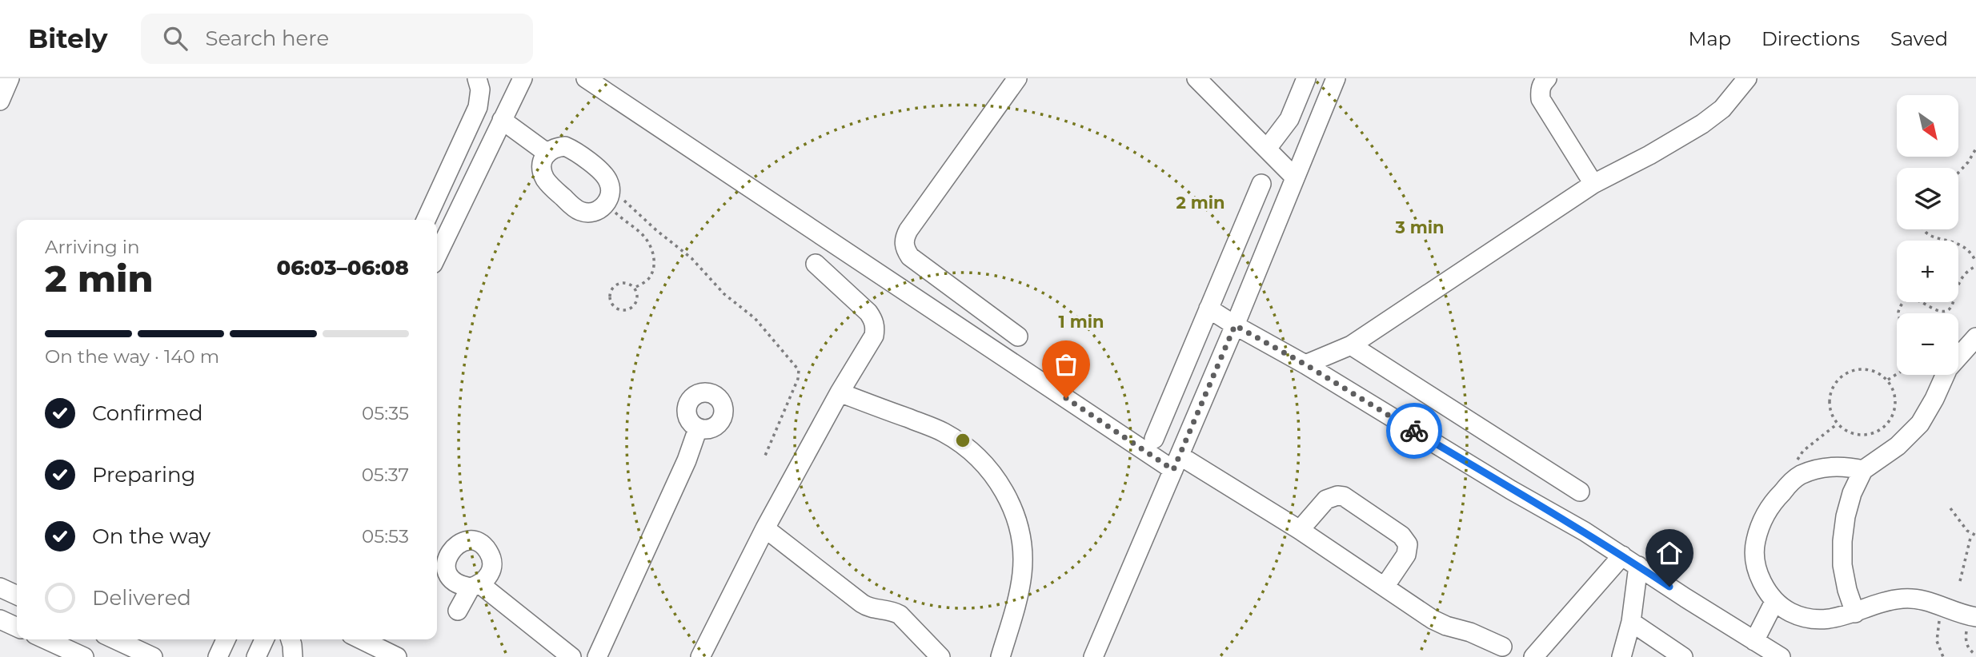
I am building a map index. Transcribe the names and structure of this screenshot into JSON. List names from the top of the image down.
{
  "north": "bottom right",
  "page": {
    "header": "Bitely",
    "search": "Search here",
    "nav": ["Map", "Directions", "Saved"],
    "map_buttons": ["+", "−"],
    "heading": ["2 min", "Arriving in", "06:03–06:08"],
    "bar": "On the way · 140 m",
    "list": [
      ["Confirmed", "05:35"],
      ["Preparing", "05:37"],
      ["On the way", "05:53"],
      "Delivered"
    ]
  },
  "rings": ["2 min", "3 min", "1 min"]
}
